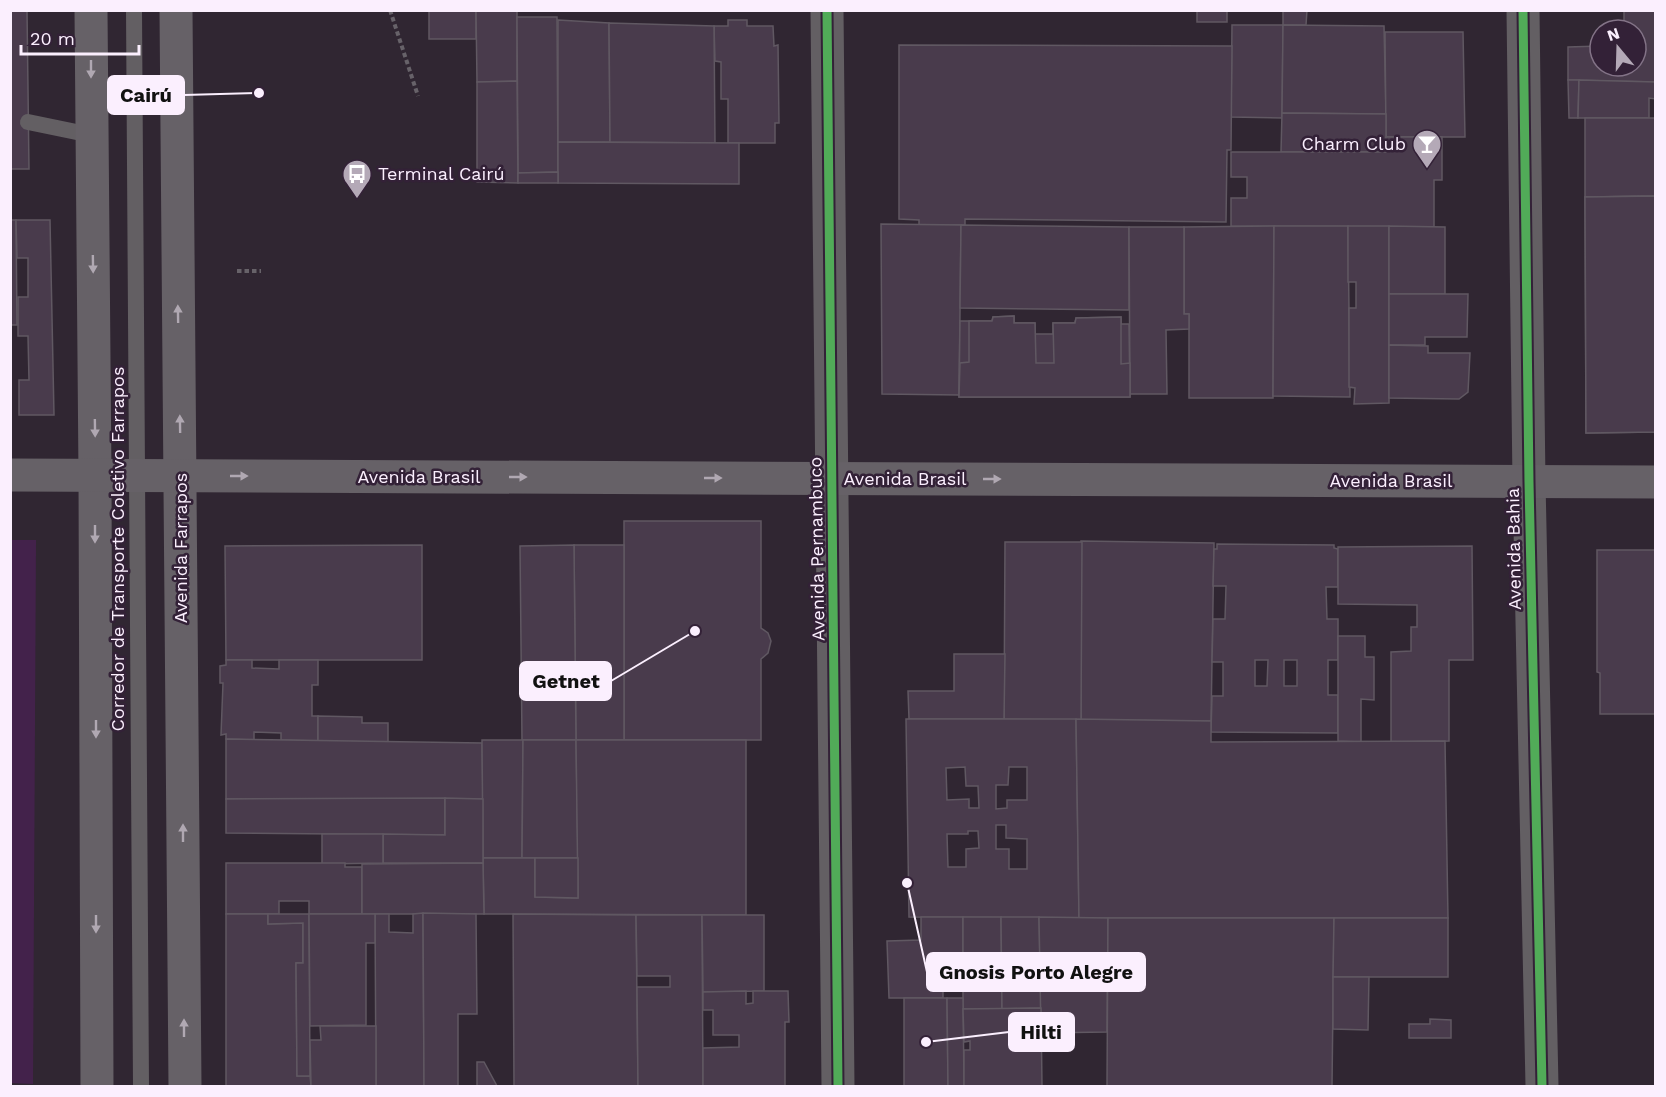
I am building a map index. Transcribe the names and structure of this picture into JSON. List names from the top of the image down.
{
  "streets": {
    "main road": ["Avenida Brasil", "Avenida Farrapos"],
    "street": ["Avenida Pernambuco", "Avenida Bahia"],
    "lane": ["Corredor de Transporte Coletivo Farrapos"]
  },
  "crossings": [
    ["Avenida Brasil", "Avenida Farrapos"],
    ["Avenida Brasil", "Corredor de Transporte Coletivo Farrapos"],
    ["Avenida Brasil", "Avenida Pernambuco"],
    ["Avenida Brasil", "Avenida Bahia"]
  ],
  "one_way": ["Avenida Brasil"],
  "places": {
    "other": [
      "Cairú",
      "Getnet",
      "Gnosis Porto Alegre",
      "Hilti"
    ],
    "bar": ["Charm Club"],
    "bus stop": ["Terminal Cairú"]
  },
  "scale_bar": "20 m",
  "north": "top"
}
